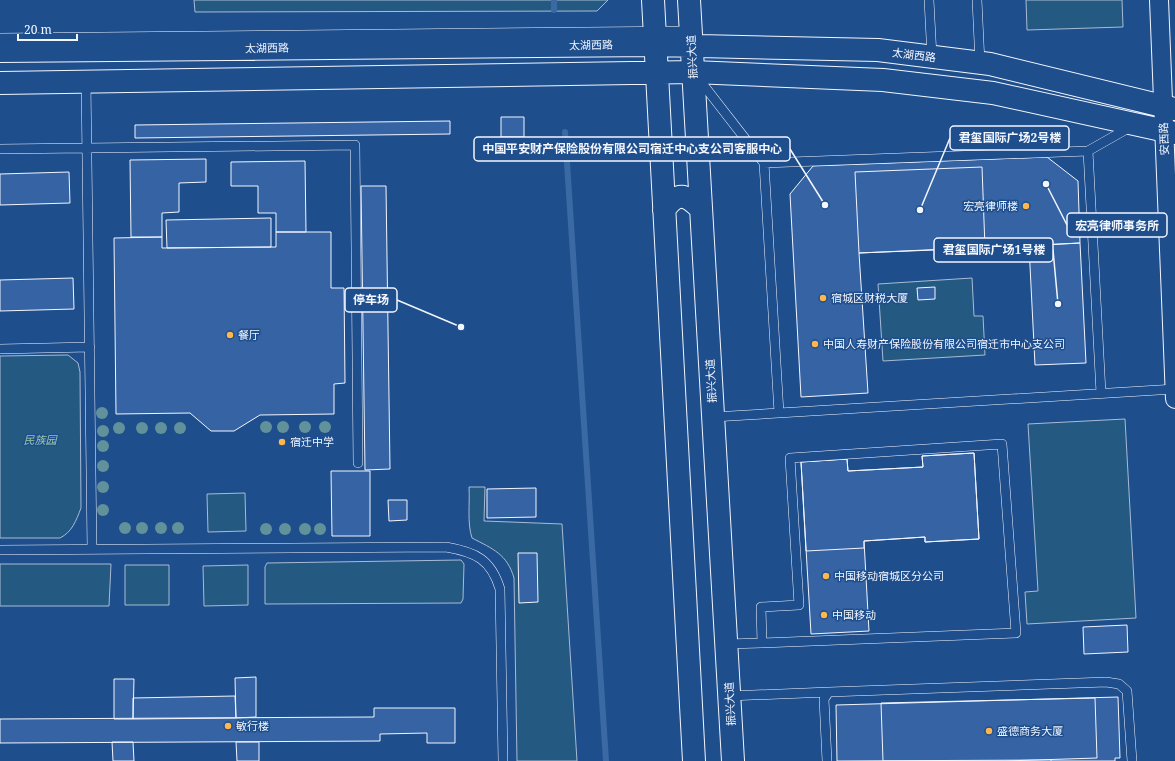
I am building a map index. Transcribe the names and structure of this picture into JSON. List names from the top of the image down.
{
  "streets": {
    "street": ["太湖西路", "振兴大道", "安西路"]
  },
  "crossings": [
    ["太湖西路", "振兴大道"],
    ["太湖西路", "安西路"]
  ],
  "parks": ["民族园"],
  "places": [
    "宏亮律师事务所",
    "中国平安财产保险股份有限公司宿迁中心支公司客服中心",
    "宏亮律师楼",
    "君玺国际广场2号楼",
    "宿城区财税大厦",
    "君玺国际广场1号楼",
    "停车场",
    "餐厅",
    "中国人寿财产保险股份有限公司宿迁市中心支公司",
    "宿迁中学",
    "中国移动宿城区分公司",
    "中国移动",
    "敏行楼",
    "盛德商务大厦"
  ],
  "scale_bar": "20 m"
}
